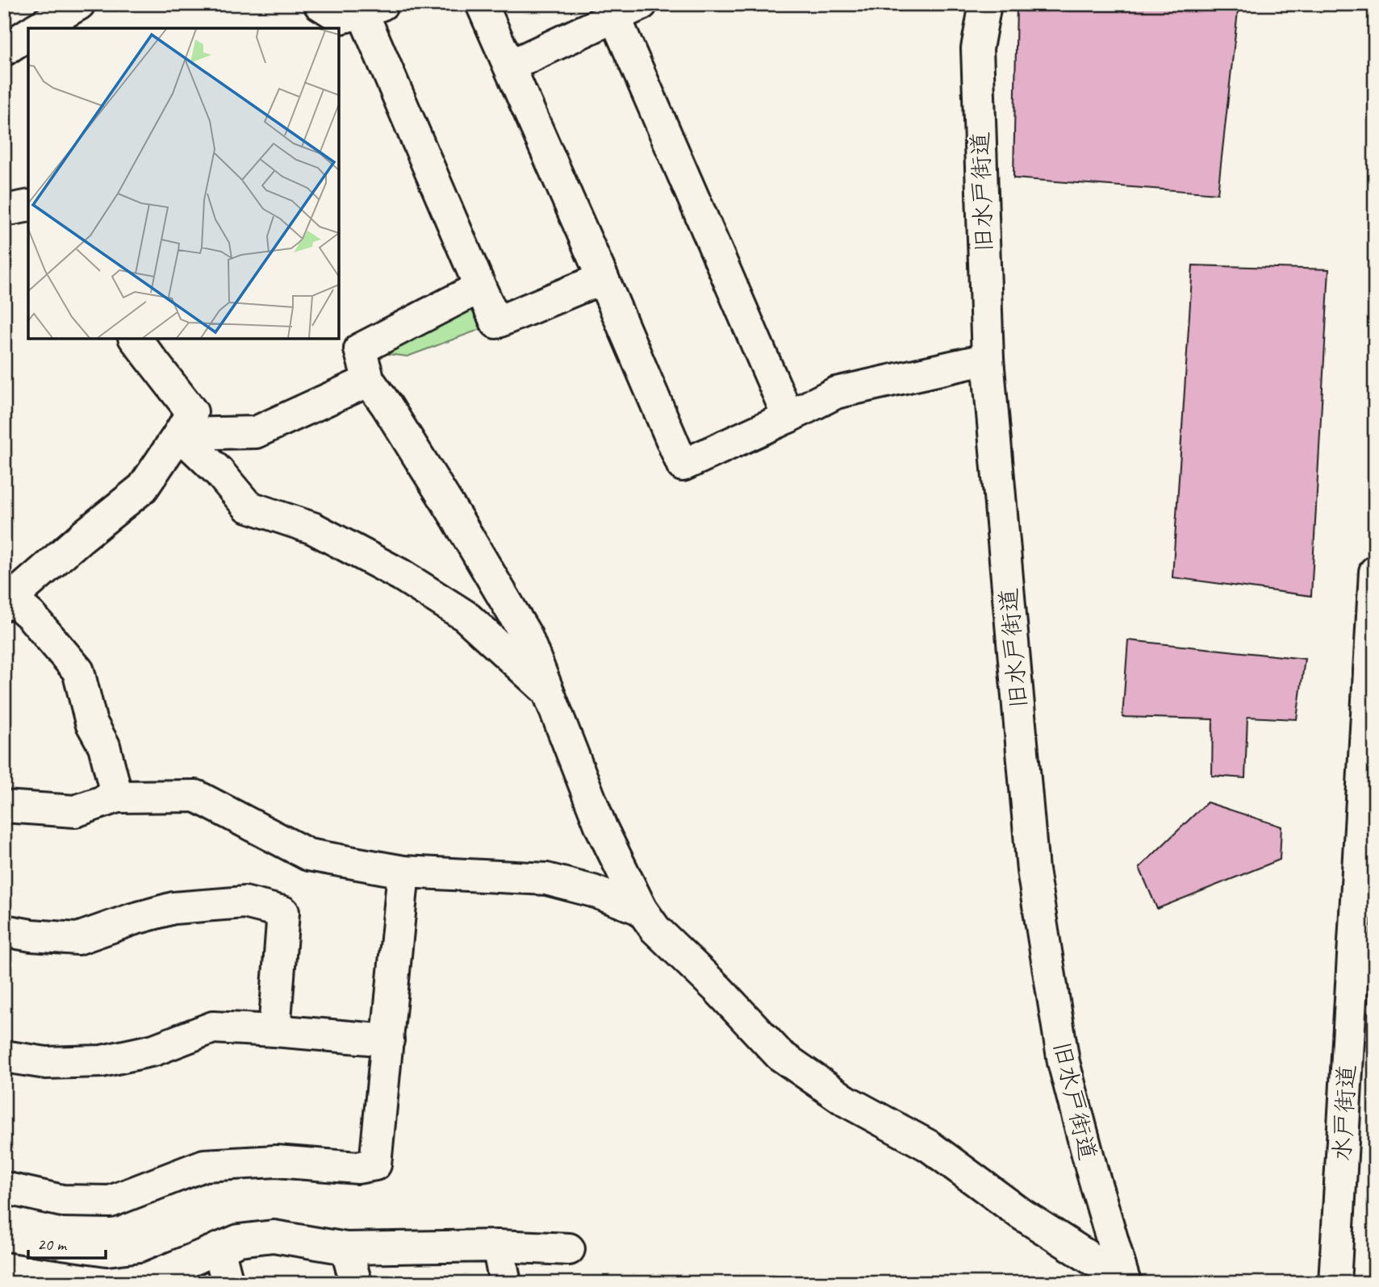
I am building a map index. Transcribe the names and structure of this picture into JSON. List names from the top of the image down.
{
  "streets": {
    "main road": ["旧水戸街道", "水戸街道"]
  },
  "scale_bar": "20 m"
}
